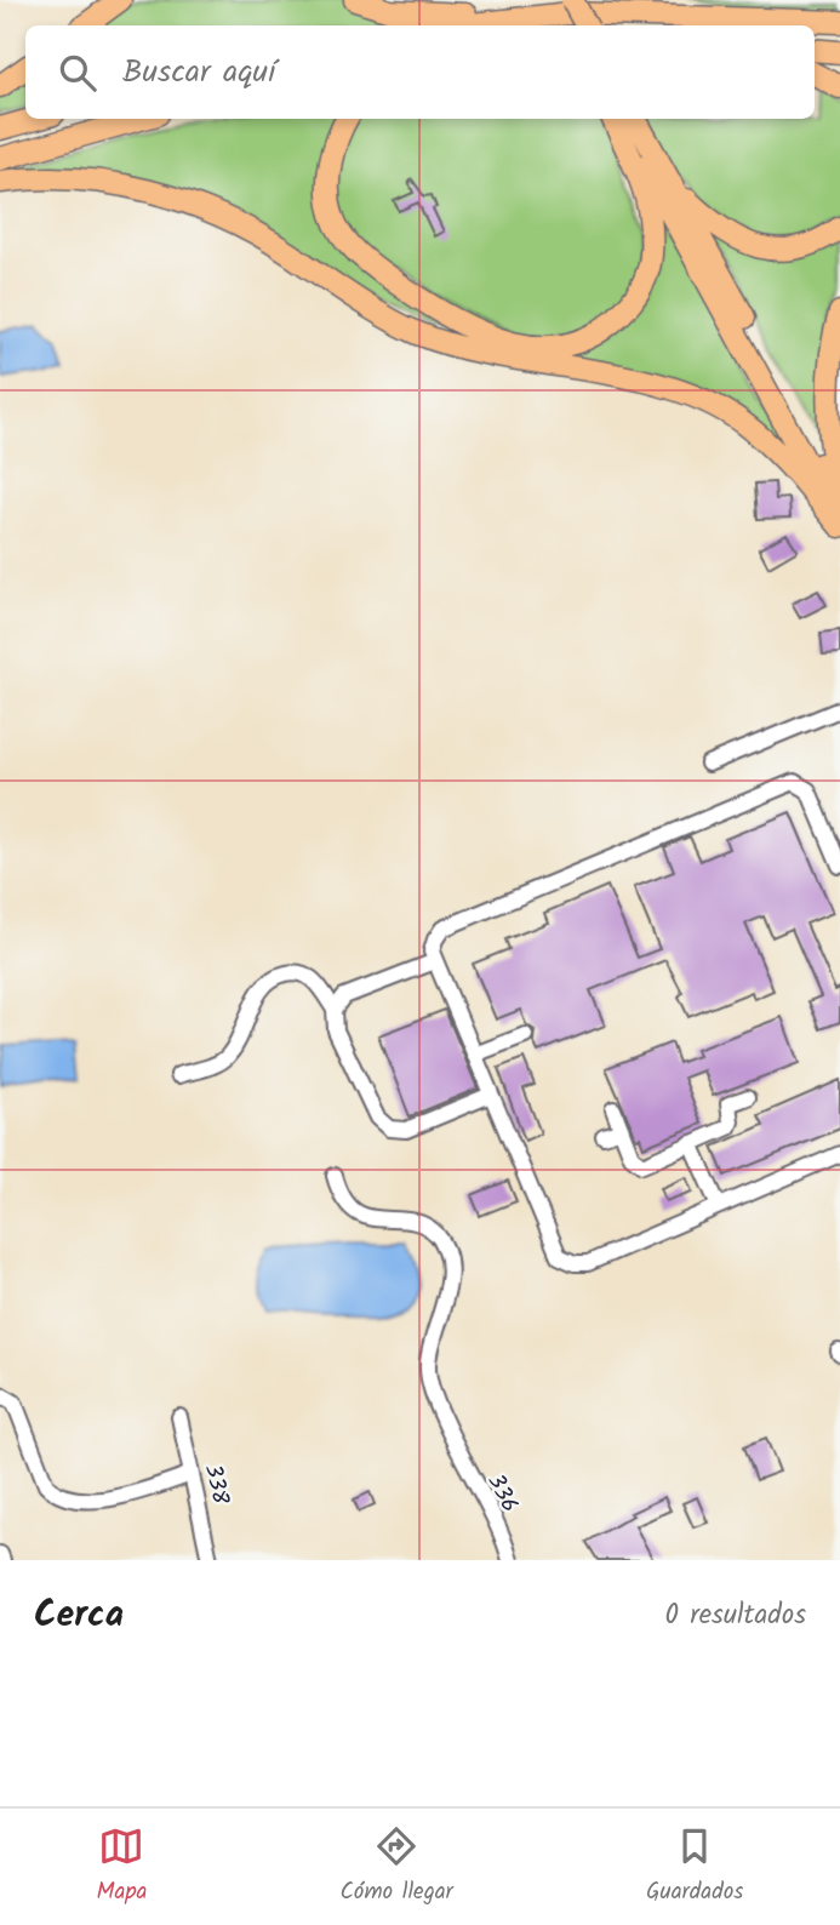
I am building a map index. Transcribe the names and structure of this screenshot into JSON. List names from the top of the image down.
{
  "streets": {
    "street": ["338", "336"]
  },
  "page": {
    "search": "Buscar aquí",
    "heading": ["Cerca", "0 resultados"],
    "nav": ["Mapa", "Cómo llegar", "Guardados"]
  }
}
